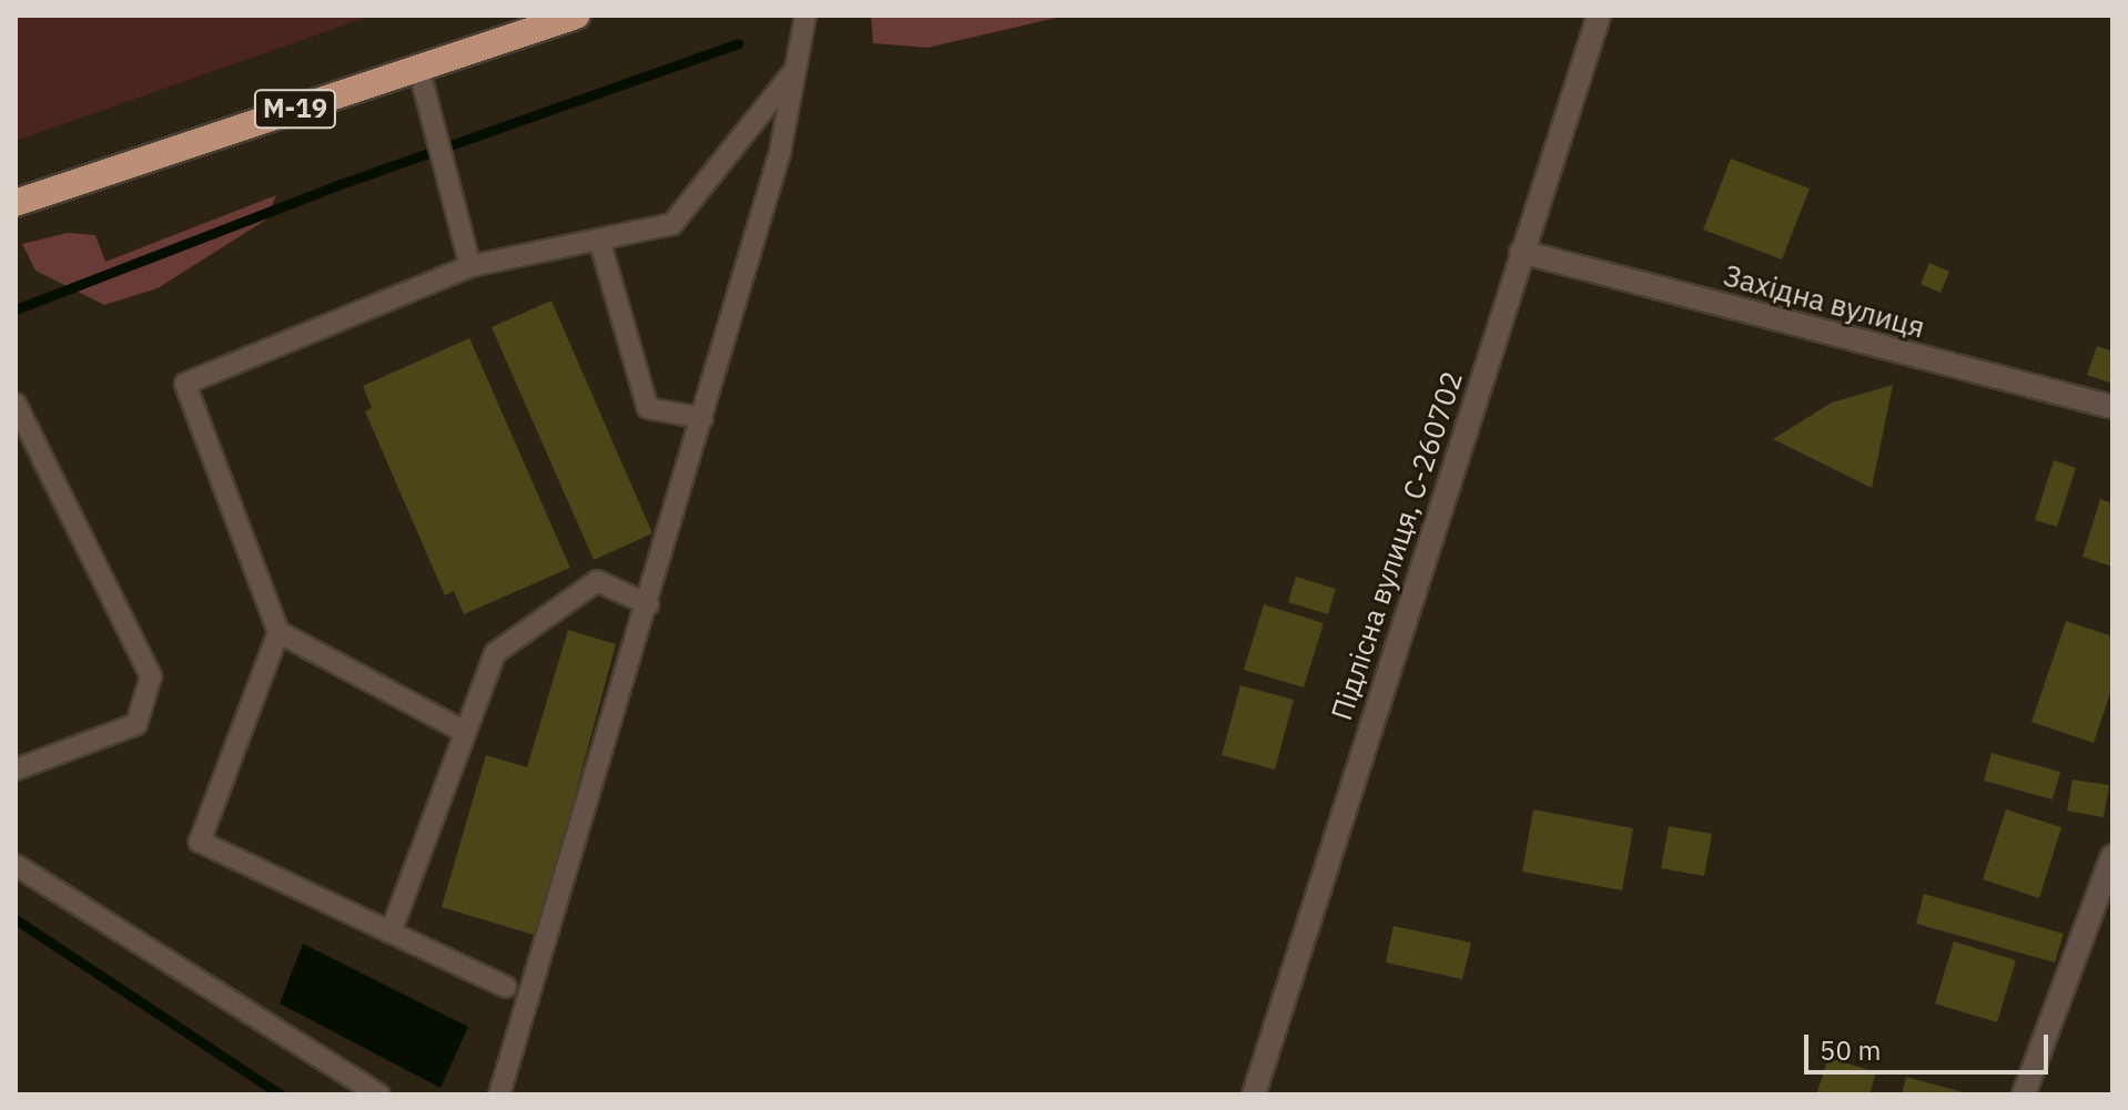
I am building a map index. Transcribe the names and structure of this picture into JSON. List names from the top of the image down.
{
  "streets": {
    "highway": ["М-19"],
    "street": ["Західна вулиця", "Підлісна вулиця, С-260702"]
  },
  "crossings": [
    ["Західна вулиця", "Підлісна вулиця, С-260702"]
  ],
  "scale_bar": "50 m"
}
